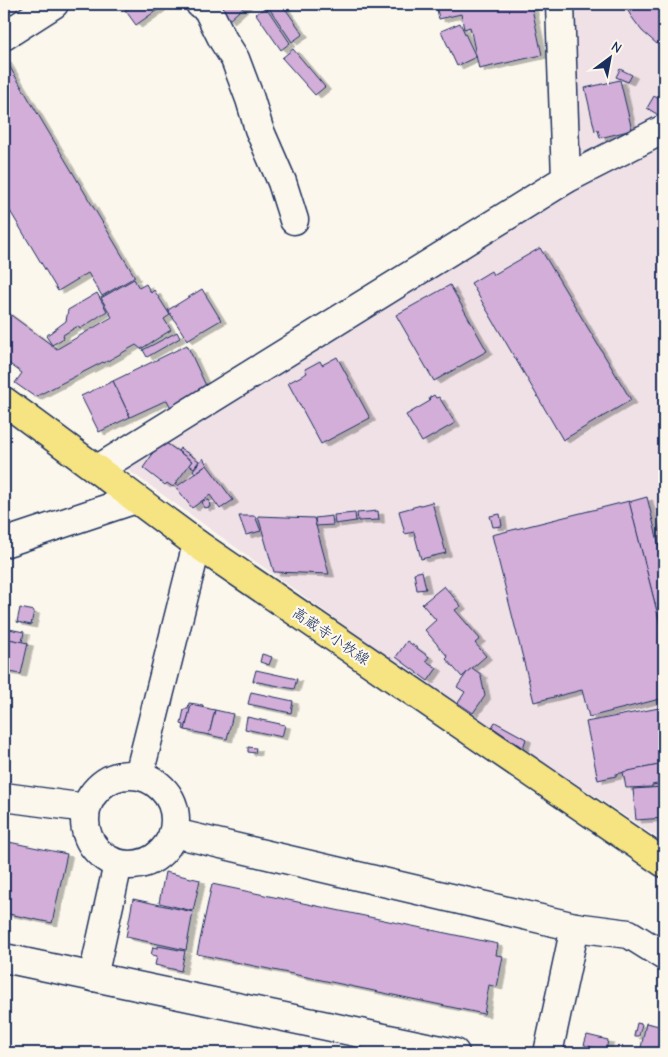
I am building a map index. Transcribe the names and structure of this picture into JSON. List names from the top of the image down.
{
  "streets": {
    "main road": ["高蔵寺小牧線"]
  },
  "north": "top right"
}
